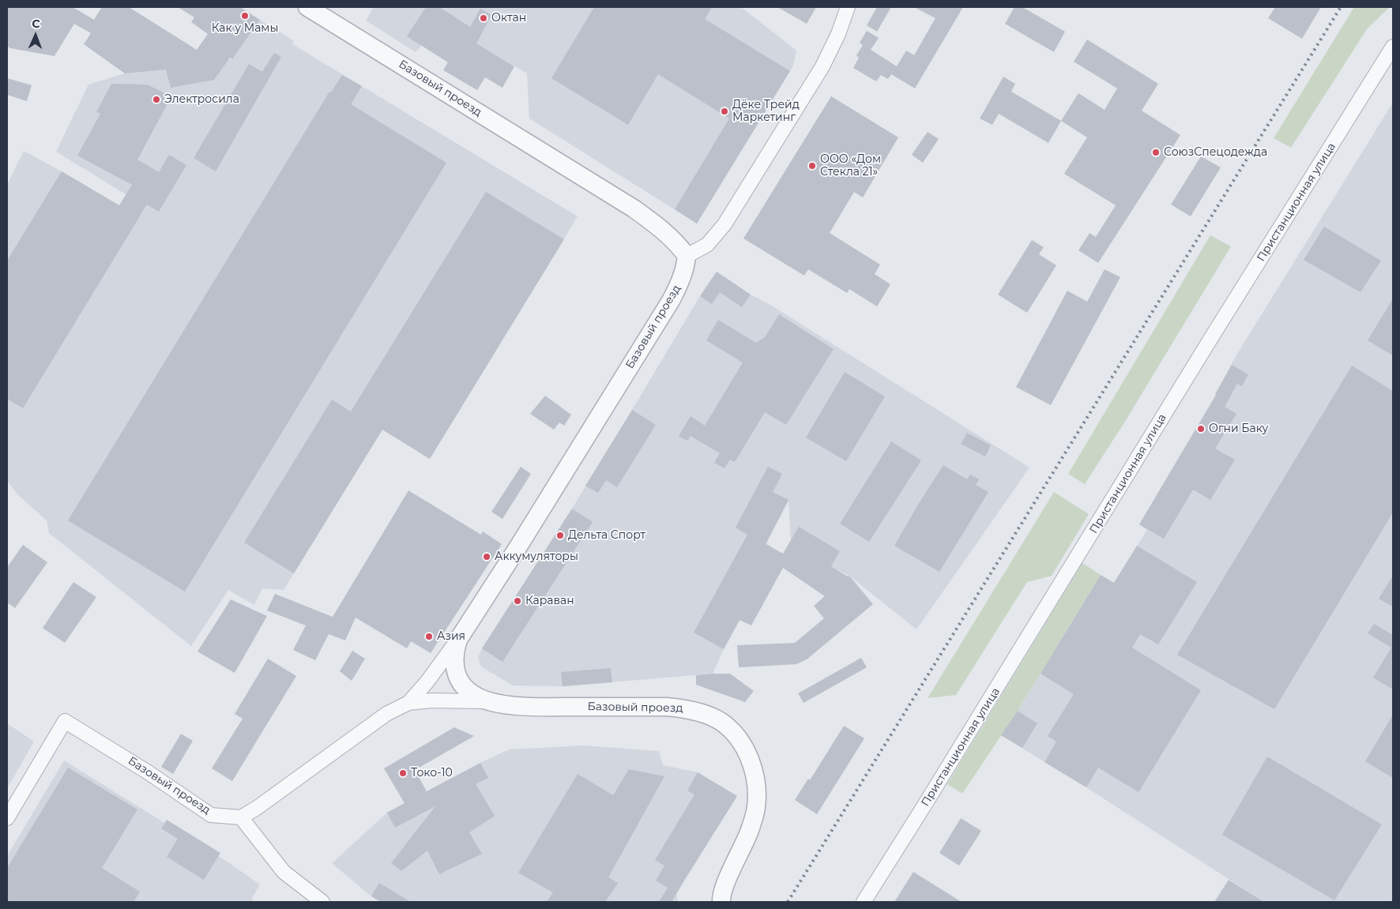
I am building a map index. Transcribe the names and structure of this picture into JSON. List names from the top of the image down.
{
  "streets": {
    "street": ["Базовый проезд", "Пристанционная улица"]
  },
  "places": [
    "Как у Мамы",
    "Октан",
    "Электросила",
    "Дёке Трейд Маркетинг",
    "СоюзСпецодежда",
    "ООО «Дом Стекла 21»",
    "Огни Баку",
    "Дельта Спорт",
    "Аккумуляторы",
    "Караван",
    "Азия",
    "Токо-10"
  ],
  "north": "top"
}
